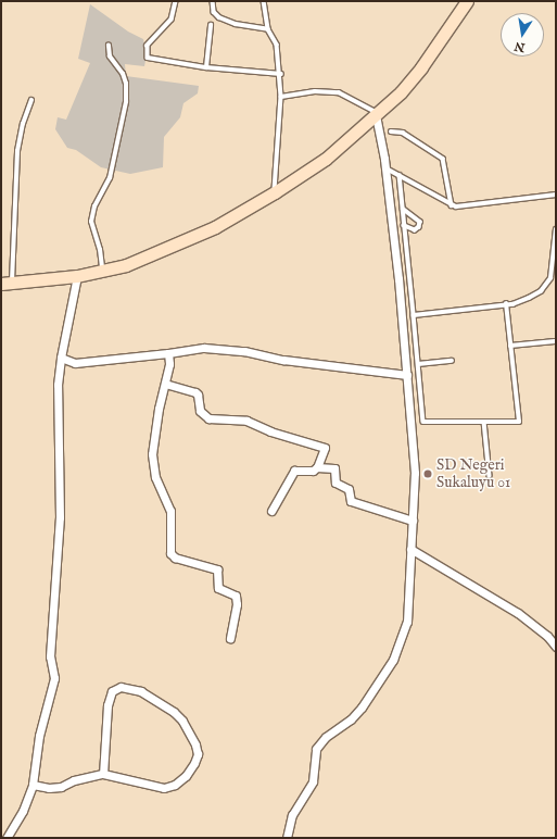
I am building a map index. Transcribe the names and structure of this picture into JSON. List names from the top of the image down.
{
  "places": ["SD Negeri Sukaluyu 01"],
  "north": "bottom"
}
